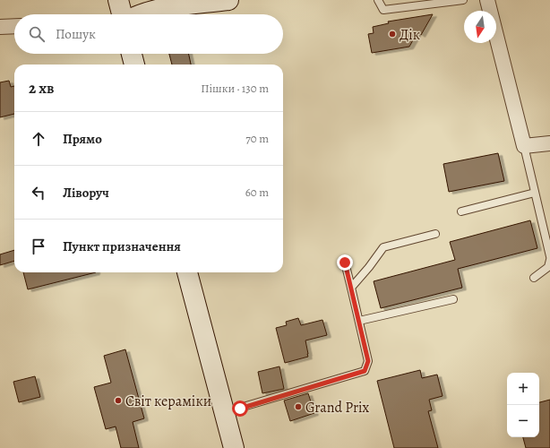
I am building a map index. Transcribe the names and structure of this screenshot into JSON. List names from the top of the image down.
{
  "places": ["Дік", "Світ кераміки", "Grand Prix"],
  "north": "bottom",
  "page": {
    "search": "Пошук",
    "heading": ["2 хв", "Пішки · 130 m"],
    "list": [
      ["Прямо", "70 m"],
      ["Ліворуч", "60 m"],
      "Пункт призначення"
    ],
    "map_buttons": ["+", "−"]
  }
}
